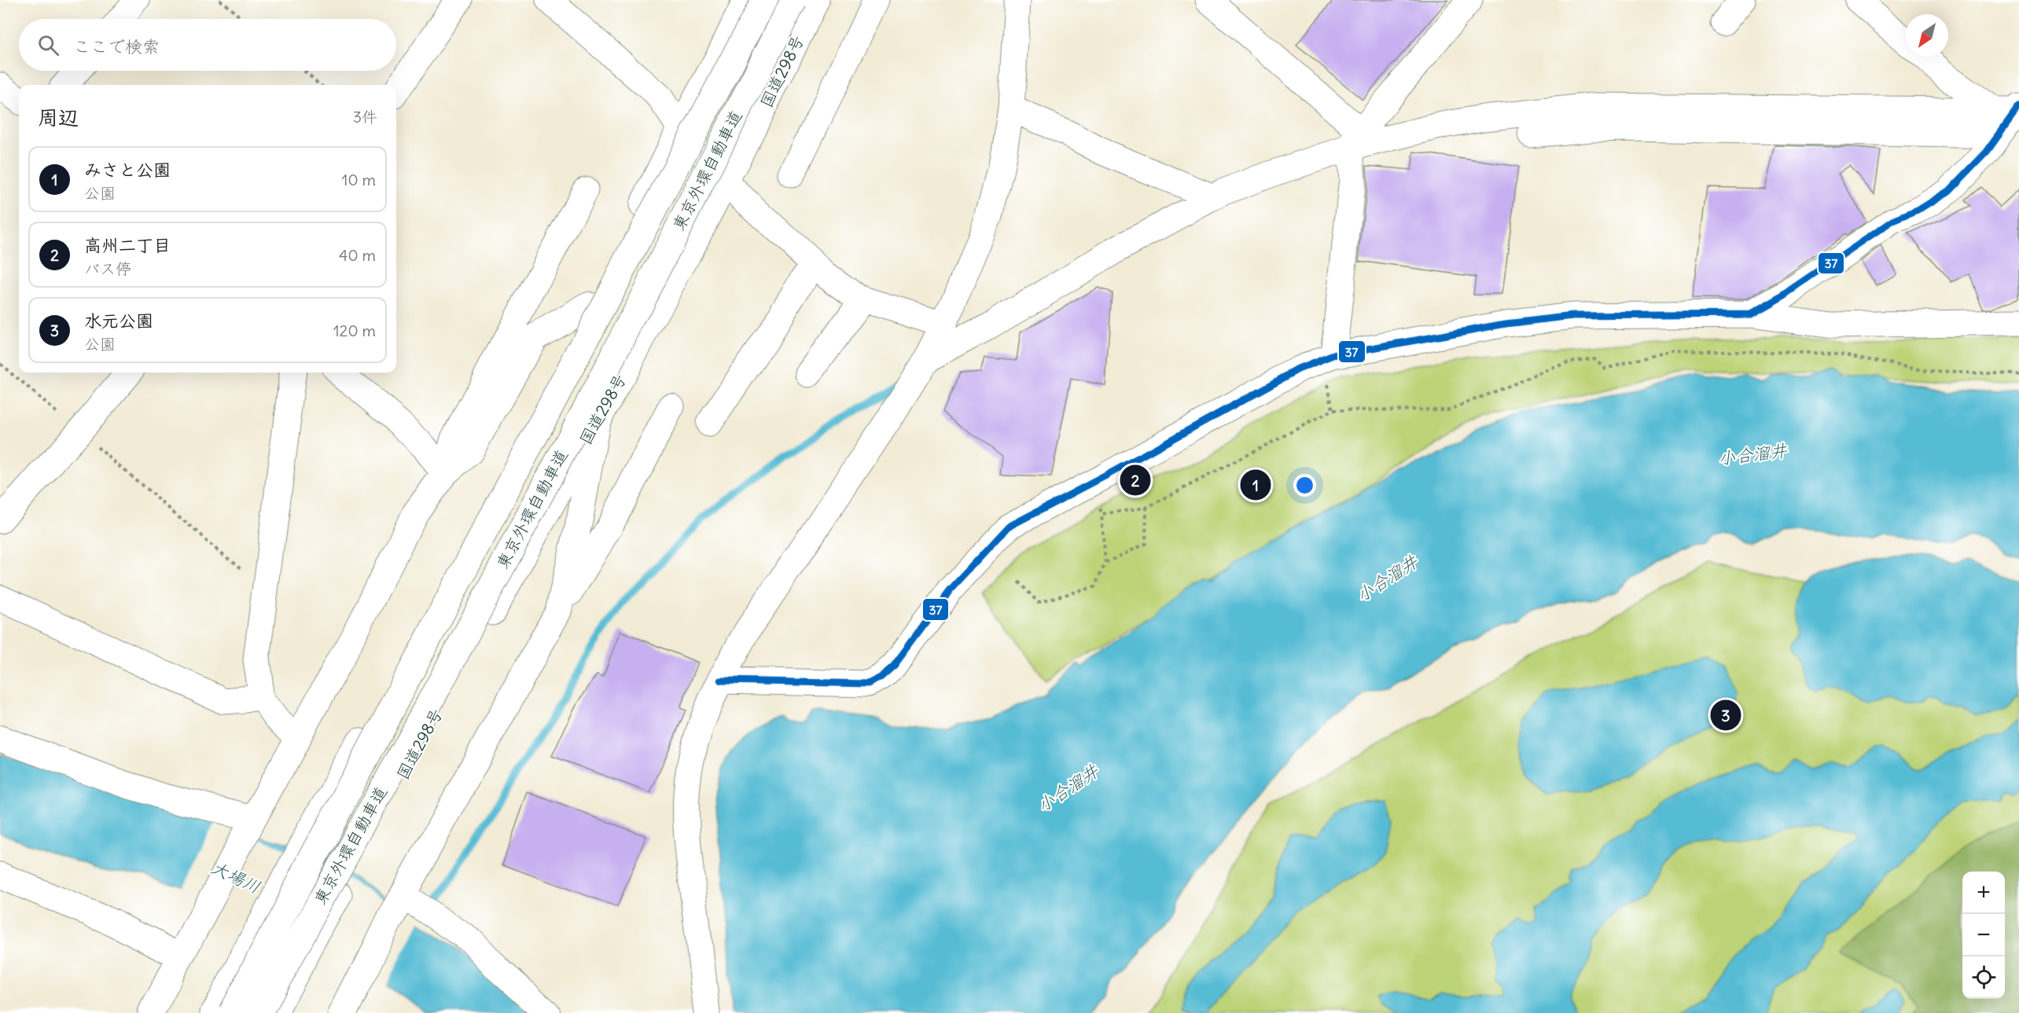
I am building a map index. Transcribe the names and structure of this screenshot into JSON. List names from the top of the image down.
{
  "streets": {
    "main road": ["国道298号", "東京外環自動車道"]
  },
  "water": ["小合溜井", "大場川"],
  "lines": ["transit line 37"],
  "north": "bottom left",
  "page": {
    "search": "ここで検索",
    "heading": ["周辺", "3件"],
    "list": [
      {
        "mark": "1",
        "name": "みさと公園",
        "note": "公園",
        "value": "10 m"
      },
      {
        "mark": "2",
        "name": "高州二丁目",
        "note": "バス停",
        "value": "40 m"
      },
      {
        "mark": "3",
        "name": "水元公園",
        "note": "公園",
        "value": "120 m"
      }
    ],
    "pins": ["2", "1", "3"],
    "map_buttons": ["+", "−"]
  }
}
